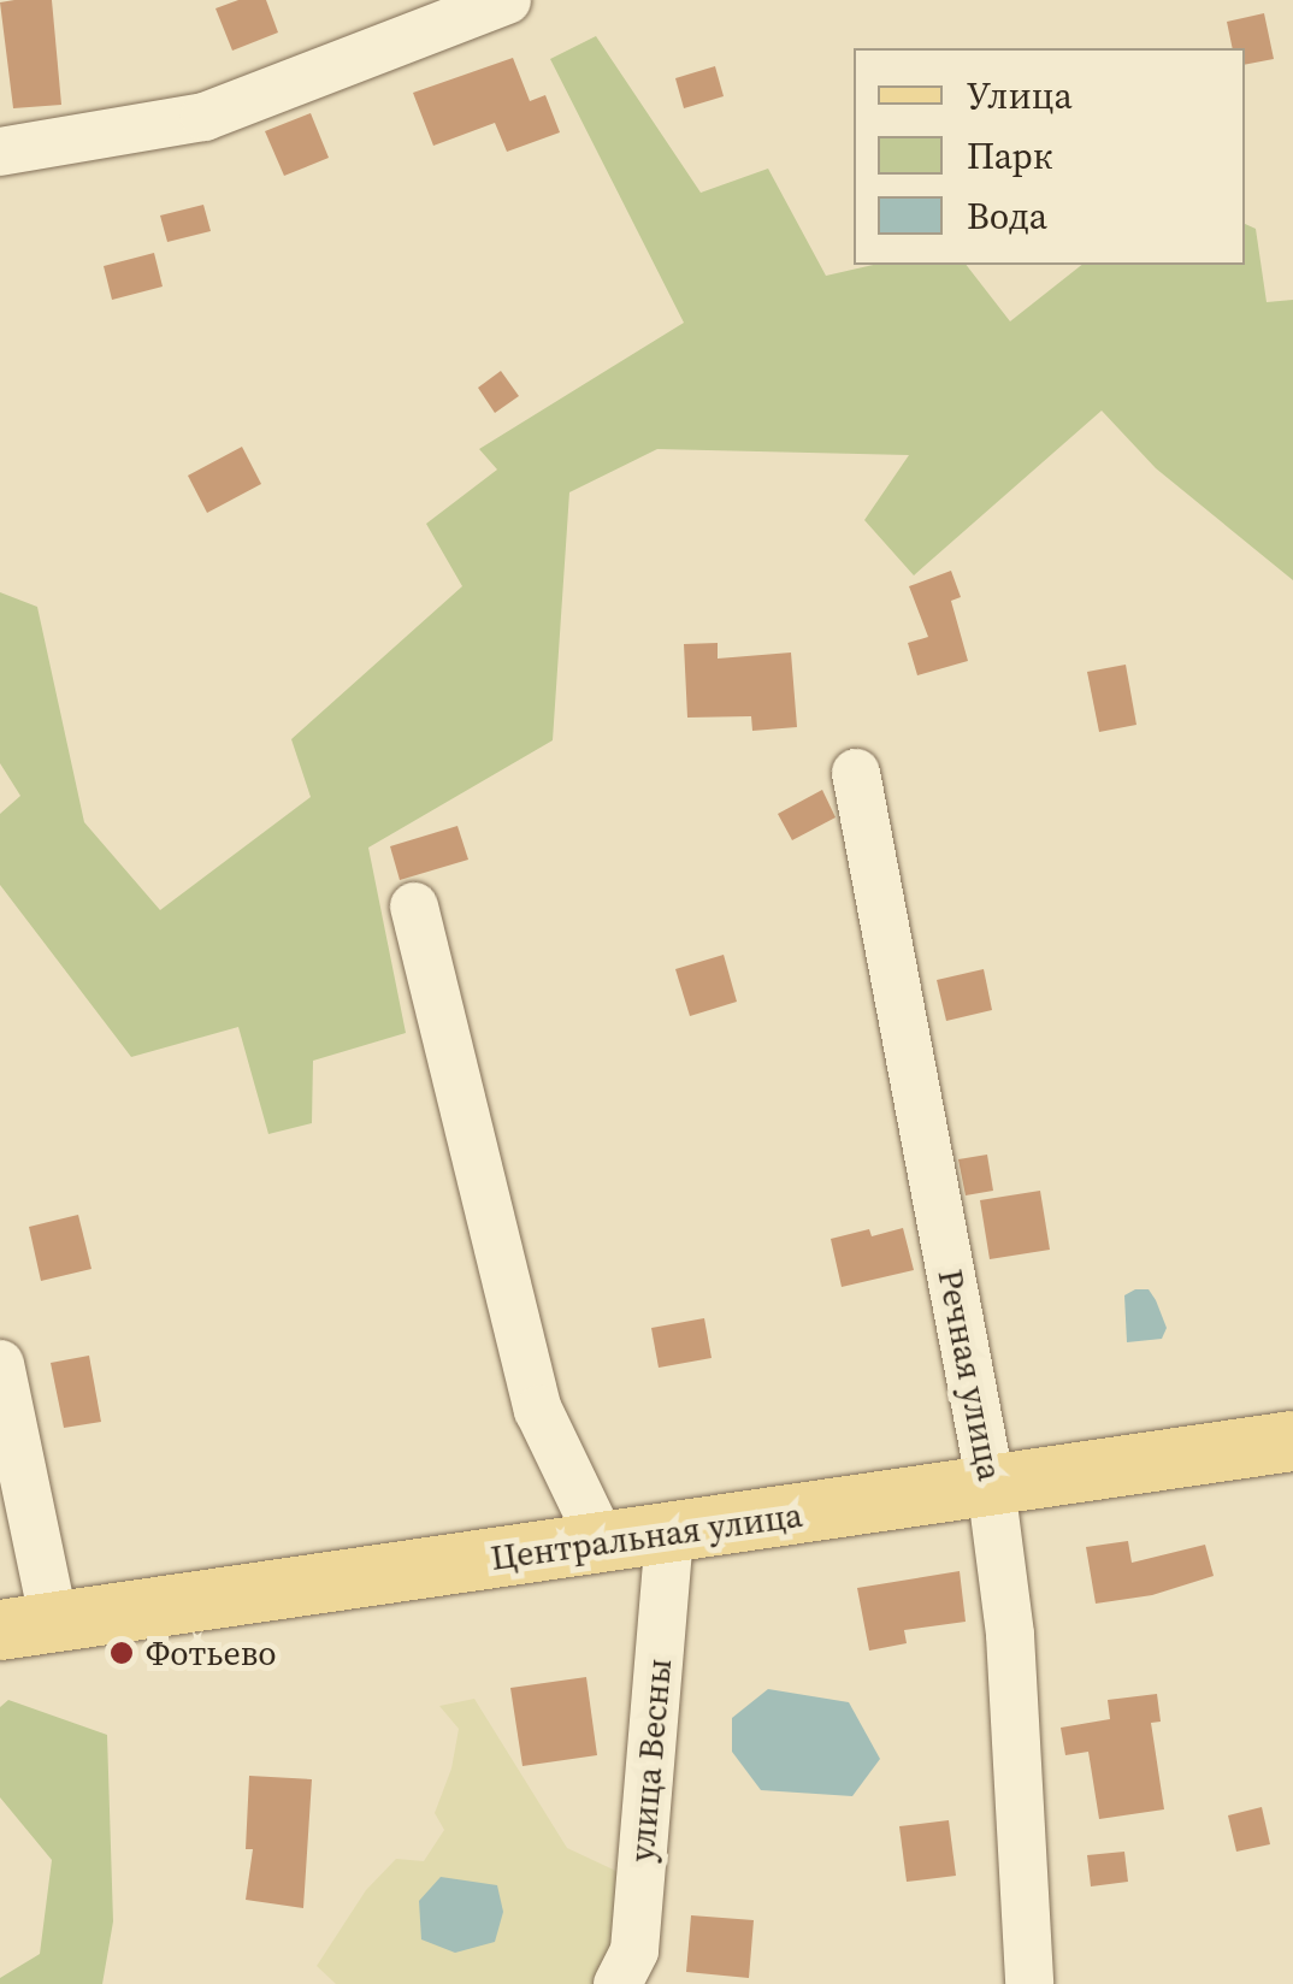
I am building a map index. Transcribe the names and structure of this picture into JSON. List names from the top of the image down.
{
  "streets": {
    "main road": ["Центральная улица"],
    "street": ["Речная улица", "улица Весны"]
  },
  "crossings": [
    ["Речная улица", "Центральная улица"],
    ["Центральная улица", "улица Весны"]
  ],
  "places": ["Фотьево"],
  "legend": ["Улица", "Парк", "Вода"]
}
